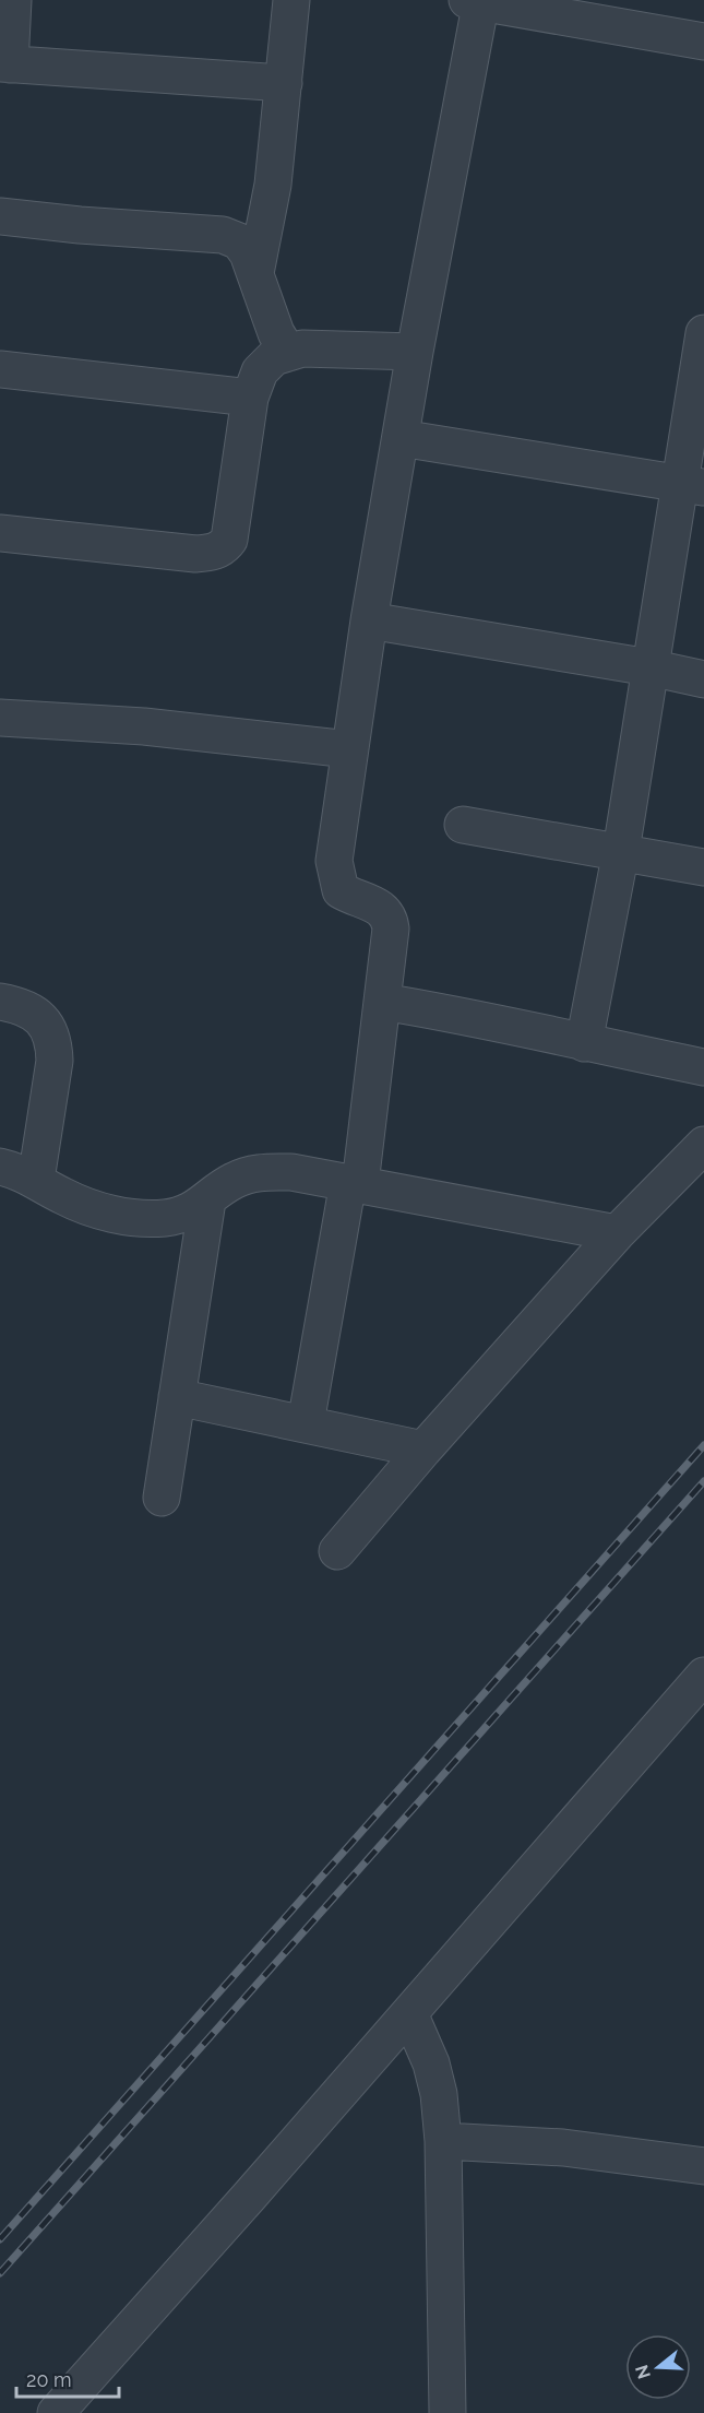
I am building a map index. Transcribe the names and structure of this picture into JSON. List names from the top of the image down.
{
  "scale_bar": "20 m",
  "north": "left"
}
